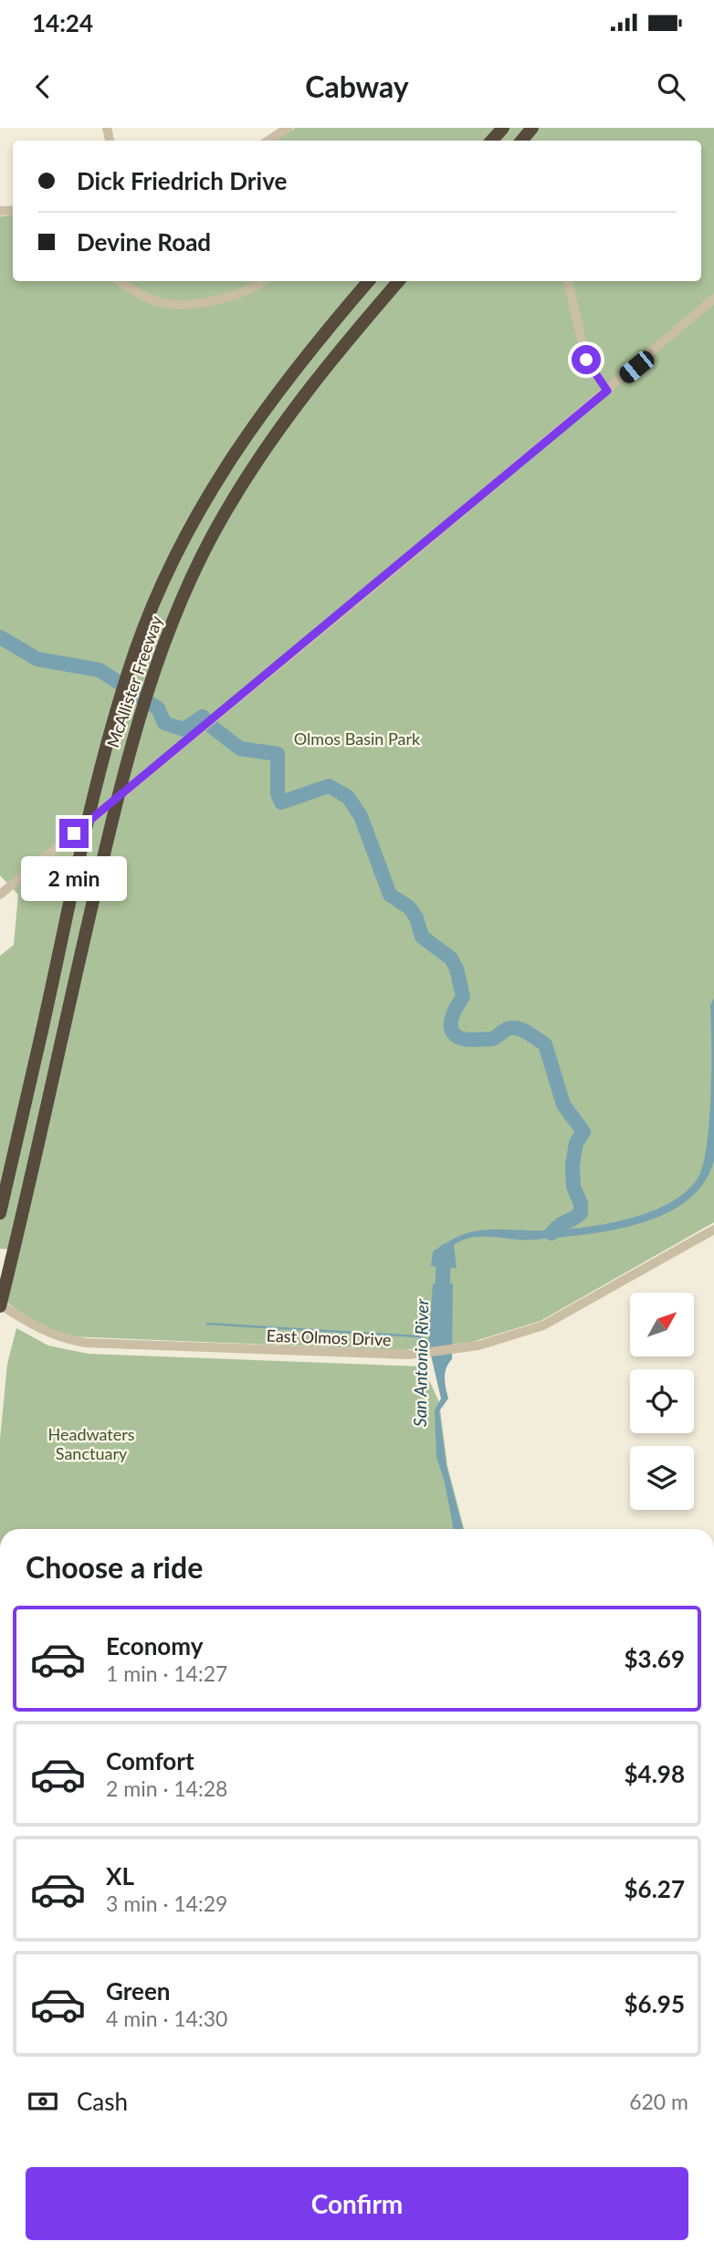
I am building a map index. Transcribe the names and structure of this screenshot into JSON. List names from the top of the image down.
{
  "streets": {
    "highway": ["McAllister Freeway"],
    "street": ["East Olmos Drive"]
  },
  "crossings": [
    ["McAllister Freeway", "East Olmos Drive"]
  ],
  "water": ["San Antonio River"],
  "parks": ["Olmos Basin Park", "Headwaters Sanctuary"],
  "north": "top right",
  "page": {
    "status": "14:24",
    "header": "Cabway",
    "banner": ["Dick Friedrich Drive", "Devine Road"],
    "bubble": "2 min",
    "heading": "Choose a ride",
    "list": [
      {
        "name": "Economy",
        "note": "1 min · 14:27",
        "value": "$3.69"
      },
      {
        "name": "Comfort",
        "note": "2 min · 14:28",
        "value": "$4.98"
      },
      {
        "name": "XL",
        "note": "3 min · 14:29",
        "value": "$6.27"
      },
      {
        "name": "Green",
        "note": "4 min · 14:30",
        "value": "$6.95"
      }
    ],
    "pay": ["Cash", "620 m"],
    "buttons": "Confirm"
  }
}
